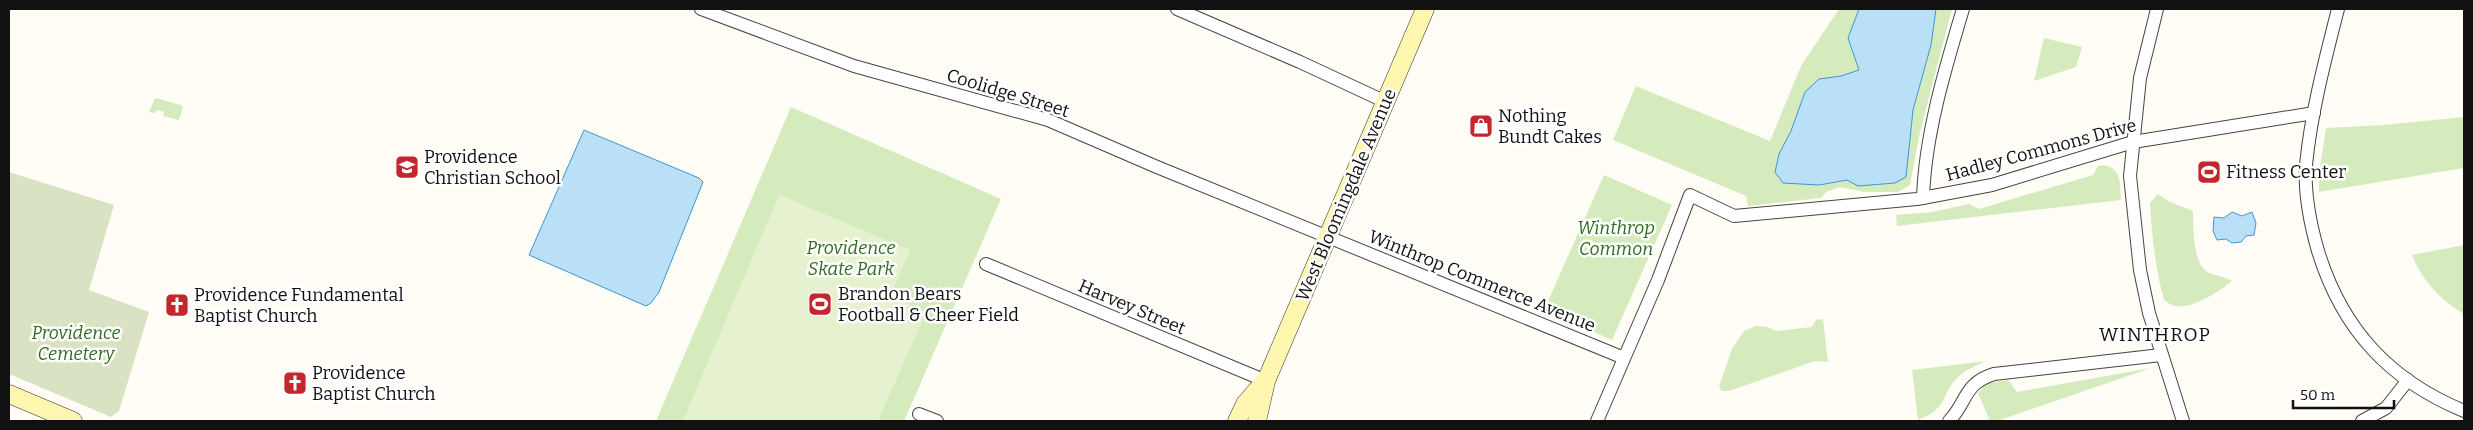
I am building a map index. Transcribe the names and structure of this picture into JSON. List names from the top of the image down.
{
  "streets": {
    "main road": ["West Bloomingdale Avenue"],
    "street": [
      "Coolidge Street",
      "Hadley Commons Drive",
      "Winthrop Commerce Avenue",
      "Harvey Street"
    ]
  },
  "crossings": [
    ["Coolidge Street", "West Bloomingdale Avenue"],
    ["Coolidge Street", "Winthrop Commerce Avenue"],
    ["Hadley Commons Drive", "Winthrop Commerce Avenue"],
    ["West Bloomingdale Avenue", "Winthrop Commerce Avenue"],
    ["West Bloomingdale Avenue", "Harvey Street"]
  ],
  "districts": ["WINTHROP"],
  "parks": ["Winthrop Common", "Providence Skate Park", "Providence Cemetery"],
  "places": {
    "shop": ["Nothing Bundt Cakes"],
    "school or university": ["Providence Christian School"],
    "sports": ["Fitness Center", "Brandon Bears Football & Cheer Field"],
    "church": ["Providence Fundamental Baptist Church", "Providence Baptist Church"]
  },
  "scale_bar": "50 m"
}
